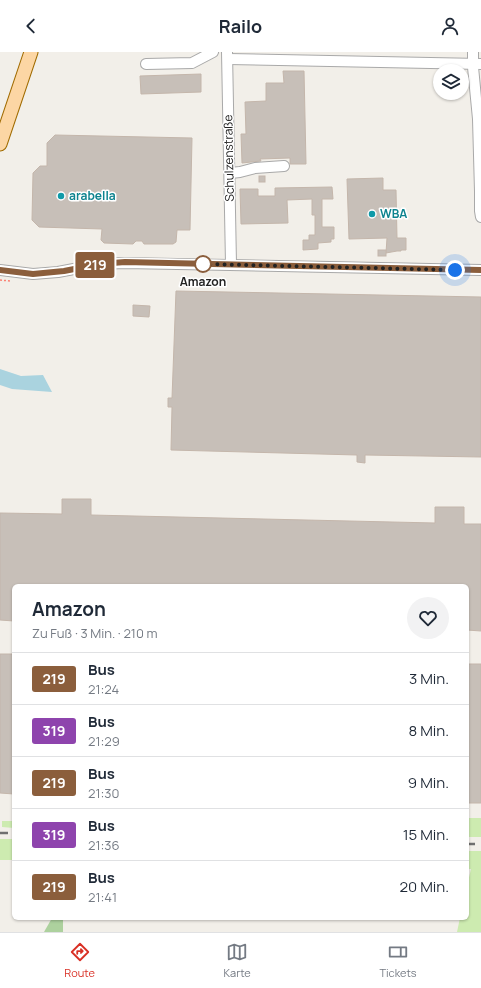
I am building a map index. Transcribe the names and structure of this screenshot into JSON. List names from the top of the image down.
{
  "streets": {
    "street": ["Schulzenstraße"]
  },
  "places": ["arabella", "WBA", "Amazon"],
  "lines": ["bus line 219"],
  "page": {
    "header": "Railo",
    "on_map": "219",
    "heading": ["Amazon", "Zu Fuß · 3 Min. · 210 m"],
    "list": [
      {
        "mark": "219",
        "name": "Bus",
        "note": "21:24",
        "value": "3 Min."
      },
      {
        "mark": "319",
        "name": "Bus",
        "note": "21:29",
        "value": "8 Min."
      },
      {
        "mark": "219",
        "name": "Bus",
        "note": "21:30",
        "value": "9 Min."
      },
      {
        "mark": "319",
        "name": "Bus",
        "note": "21:36",
        "value": "15 Min."
      },
      {
        "mark": "219",
        "name": "Bus",
        "note": "21:41",
        "value": "20 Min."
      }
    ],
    "tabs": ["Route", "Karte", "Tickets"]
  }
}
